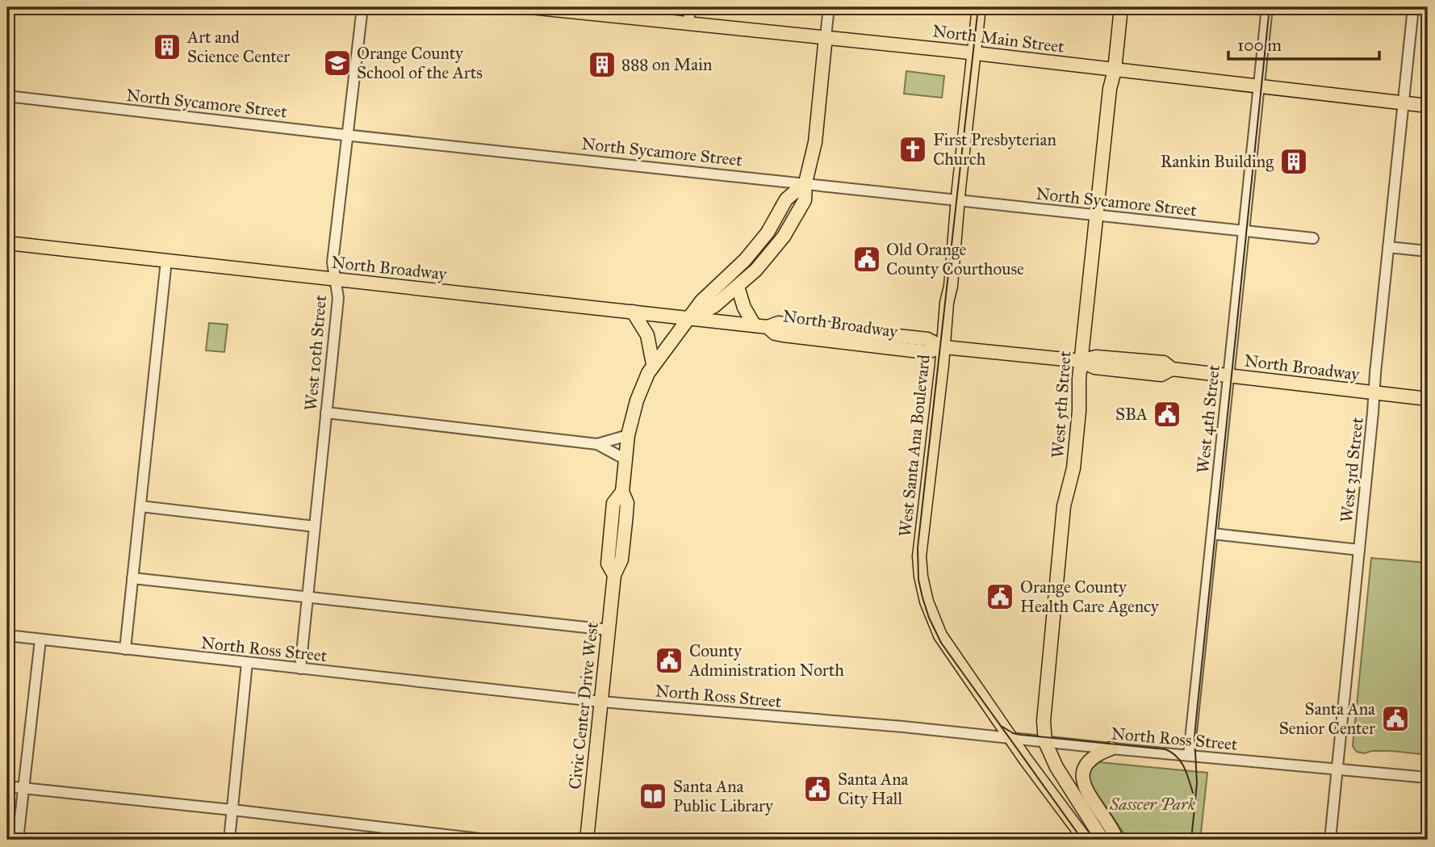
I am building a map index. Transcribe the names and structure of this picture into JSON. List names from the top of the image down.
{
  "streets": {
    "main road": [
      "North Main Street",
      "North Broadway",
      "West 5th Street",
      "West Santa Ana Boulevard",
      "Civic Center Drive West"
    ],
    "street": [
      "North Sycamore Street",
      "West 10th Street",
      "West 4th Street",
      "West 3rd Street",
      "North Ross Street"
    ]
  },
  "crossings": [
    ["North Main Street", "West 5th Street"],
    ["North Main Street", "West 4th Street"],
    ["North Main Street", "West Santa Ana Boulevard"],
    ["North Main Street", "West 3rd Street"],
    ["North Main Street", "Civic Center Drive West"],
    ["North Sycamore Street", "West 10th Street"],
    ["North Sycamore Street", "West 5th Street"],
    ["North Sycamore Street", "West 4th Street"],
    ["North Sycamore Street", "West Santa Ana Boulevard"],
    ["North Sycamore Street", "Civic Center Drive West"],
    ["North Broadway", "West 10th Street"],
    ["North Broadway", "West 5th Street"],
    ["North Broadway", "West 4th Street"],
    ["North Broadway", "West Santa Ana Boulevard"],
    ["North Broadway", "West 3rd Street"],
    ["North Broadway", "Civic Center Drive West"],
    ["West 10th Street", "North Ross Street"],
    ["West 5th Street", "North Ross Street"],
    ["West 4th Street", "North Ross Street"],
    ["West Santa Ana Boulevard", "North Ross Street"],
    ["West 3rd Street", "North Ross Street"],
    ["North Ross Street", "Civic Center Drive West"]
  ],
  "parks": ["Sasscer Park"],
  "places": {
    "building": ["Art and Science Center", "888 on Main", "Rankin Building"],
    "school or university": ["Orange County School of the Arts"],
    "church": ["First Presbyterian Church"],
    "public building": [
      "Old Orange County Courthouse",
      "SBA",
      "Orange County Health Care Agency",
      "County Administration North",
      "Santa Ana Senior Center",
      "Santa Ana City Hall"
    ],
    "library": ["Santa Ana Public Library"]
  },
  "scale_bar": "100 m"
}
